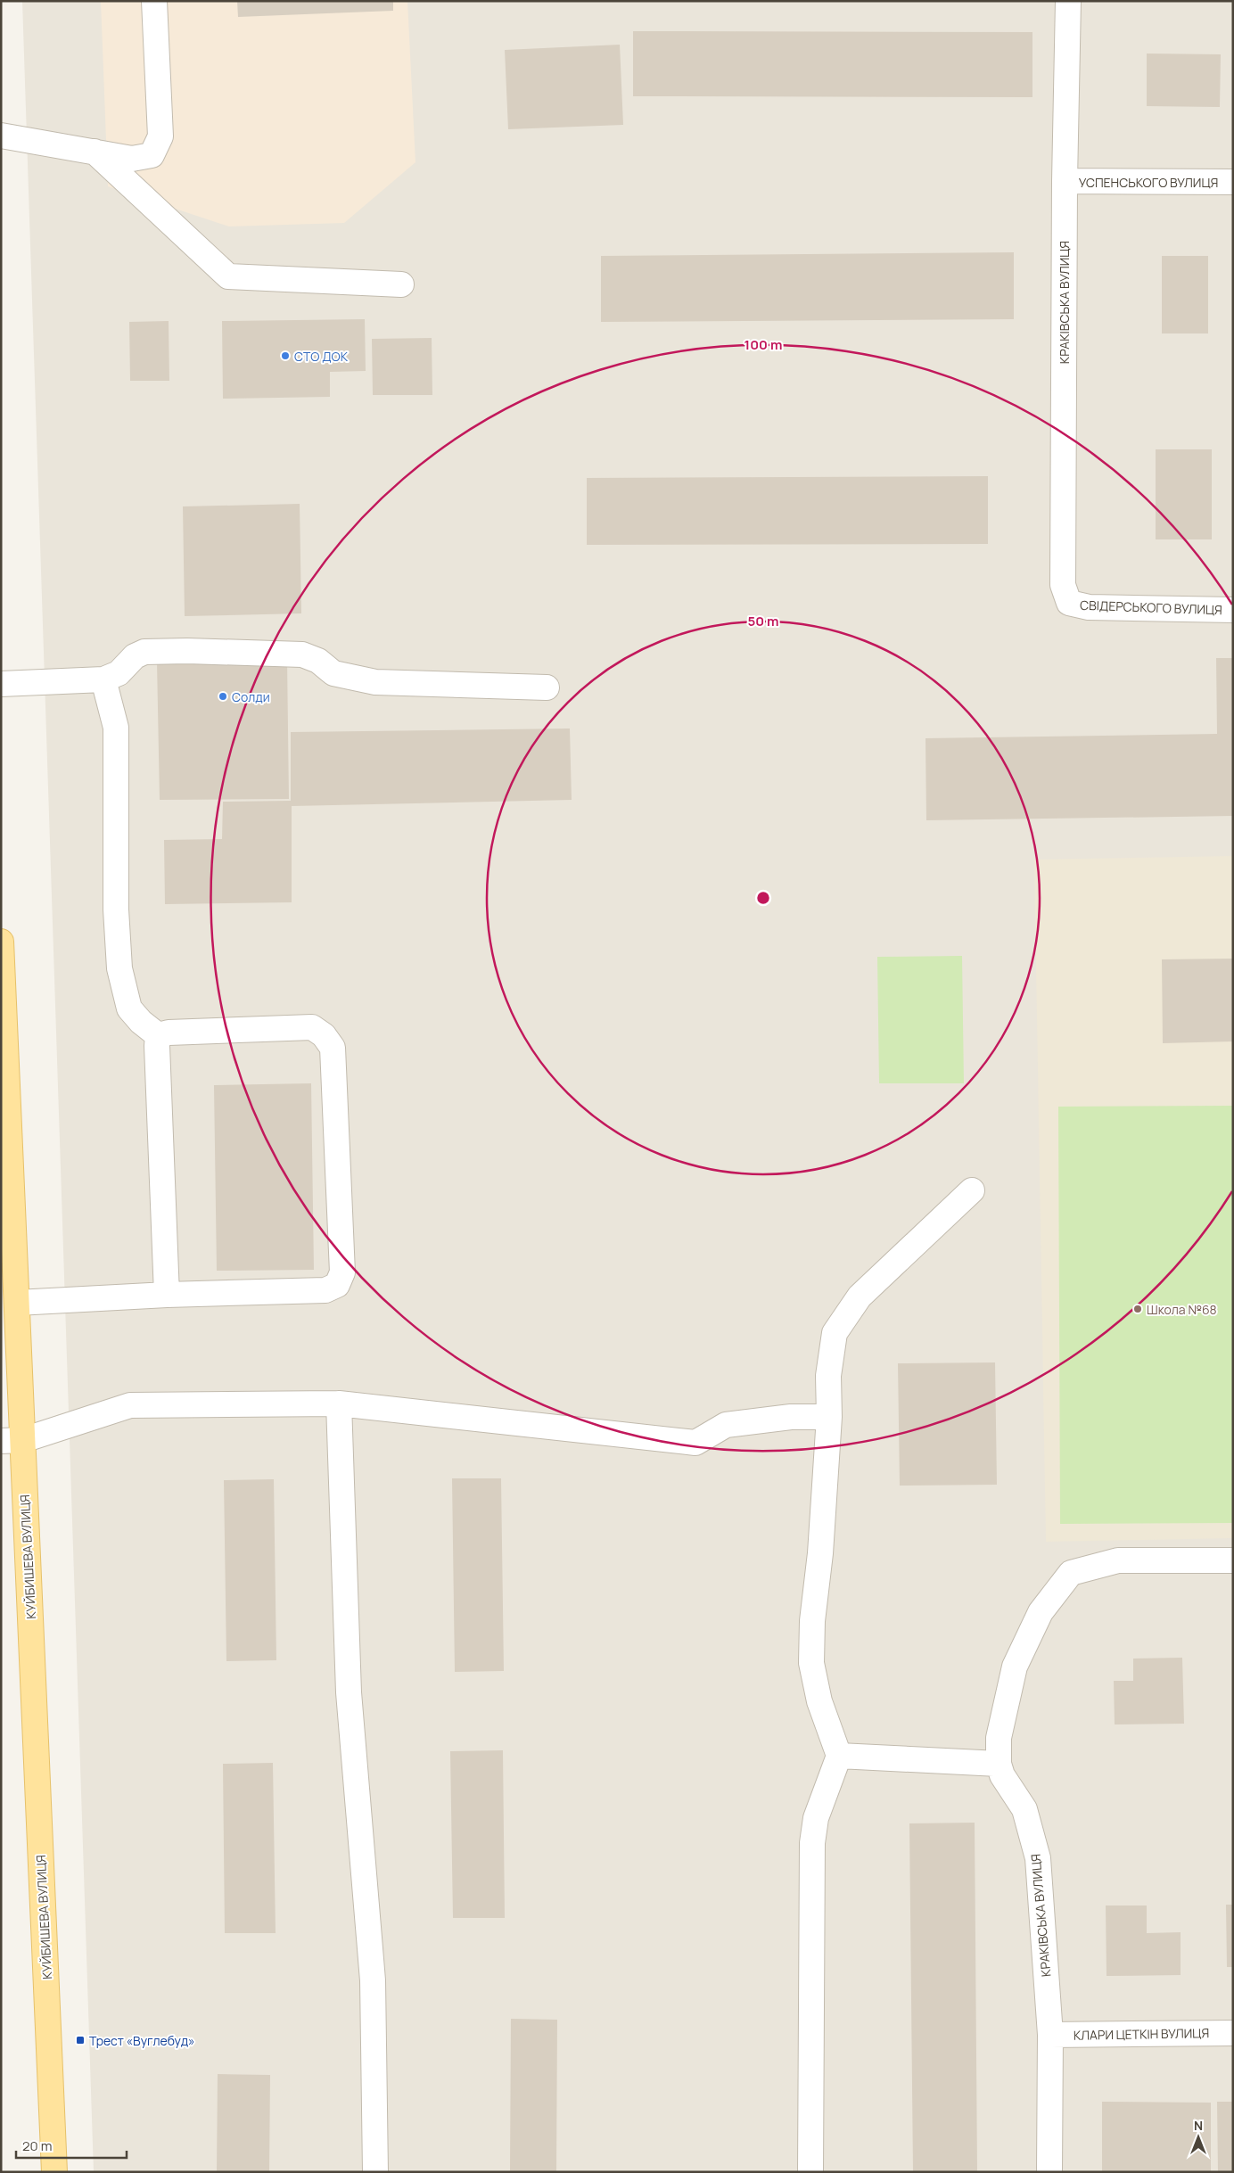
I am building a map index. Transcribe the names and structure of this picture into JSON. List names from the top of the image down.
{
  "streets": {
    "main road": ["КУЙБИШЕВА ВУЛИЦЯ"],
    "street": [
      "УСПЕНСЬКОГО ВУЛИЦЯ",
      "КРАКІВСЬКА ВУЛИЦЯ",
      "СВІДЕРСЬКОГО ВУЛИЦЯ",
      "КЛАРИ ЦЕТКІН ВУЛИЦЯ"
    ]
  },
  "crossings": [
    ["УСПЕНСЬКОГО ВУЛИЦЯ", "КРАКІВСЬКА ВУЛИЦЯ"],
    ["КРАКІВСЬКА ВУЛИЦЯ", "СВІДЕРСЬКОГО ВУЛИЦЯ"],
    ["КРАКІВСЬКА ВУЛИЦЯ", "КЛАРИ ЦЕТКІН ВУЛИЦЯ"]
  ],
  "places": {
    "other": ["СТО ДОК", "Солди", "Школа №68"],
    "transit": ["Трест «Вуглебуд»"]
  },
  "scale_bar": "20 m",
  "north": "top",
  "rings": ["100 m", "50 m"]
}
